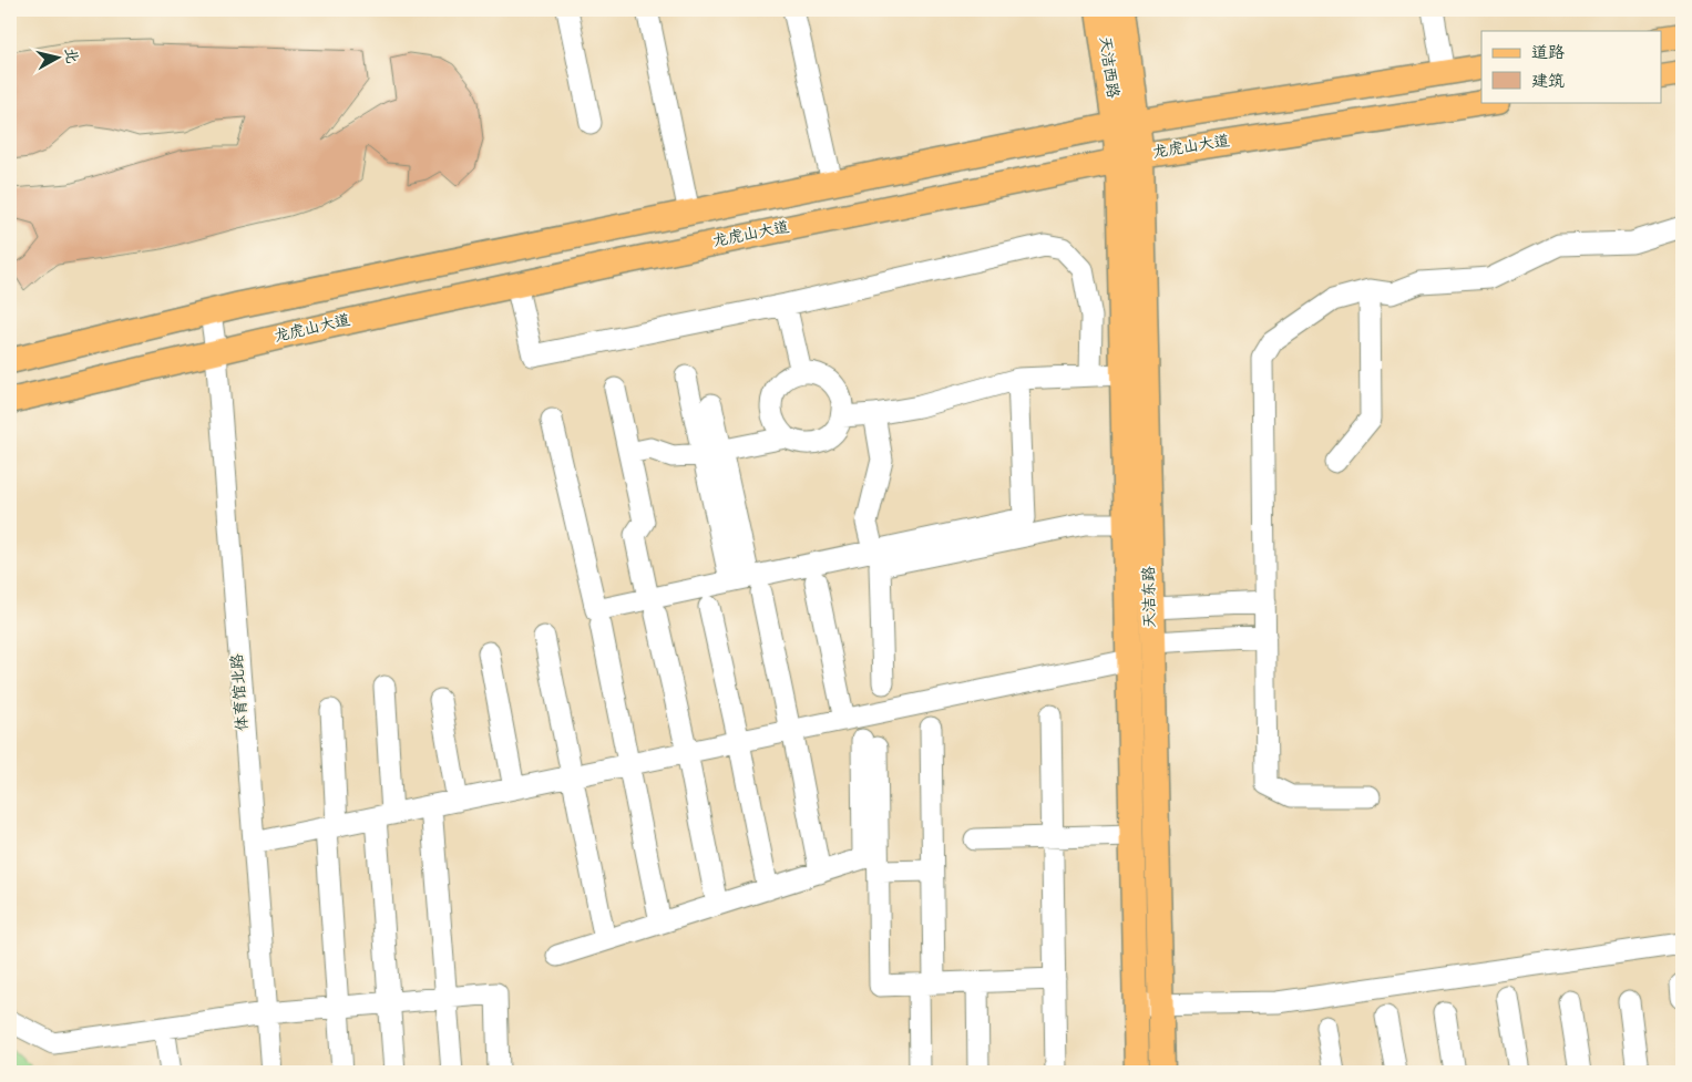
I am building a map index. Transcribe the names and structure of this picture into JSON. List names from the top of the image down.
{
  "streets": {
    "main road": ["天洁西路", "龙虎山大道", "天洁东路"],
    "street": ["体育馆北路"]
  },
  "crossings": [
    ["天洁西路", "天洁东路"],
    ["龙虎山大道", "天洁东路"],
    ["龙虎山大道", "体育馆北路"]
  ],
  "legend": ["道路", "建筑"],
  "north": "right"
}
